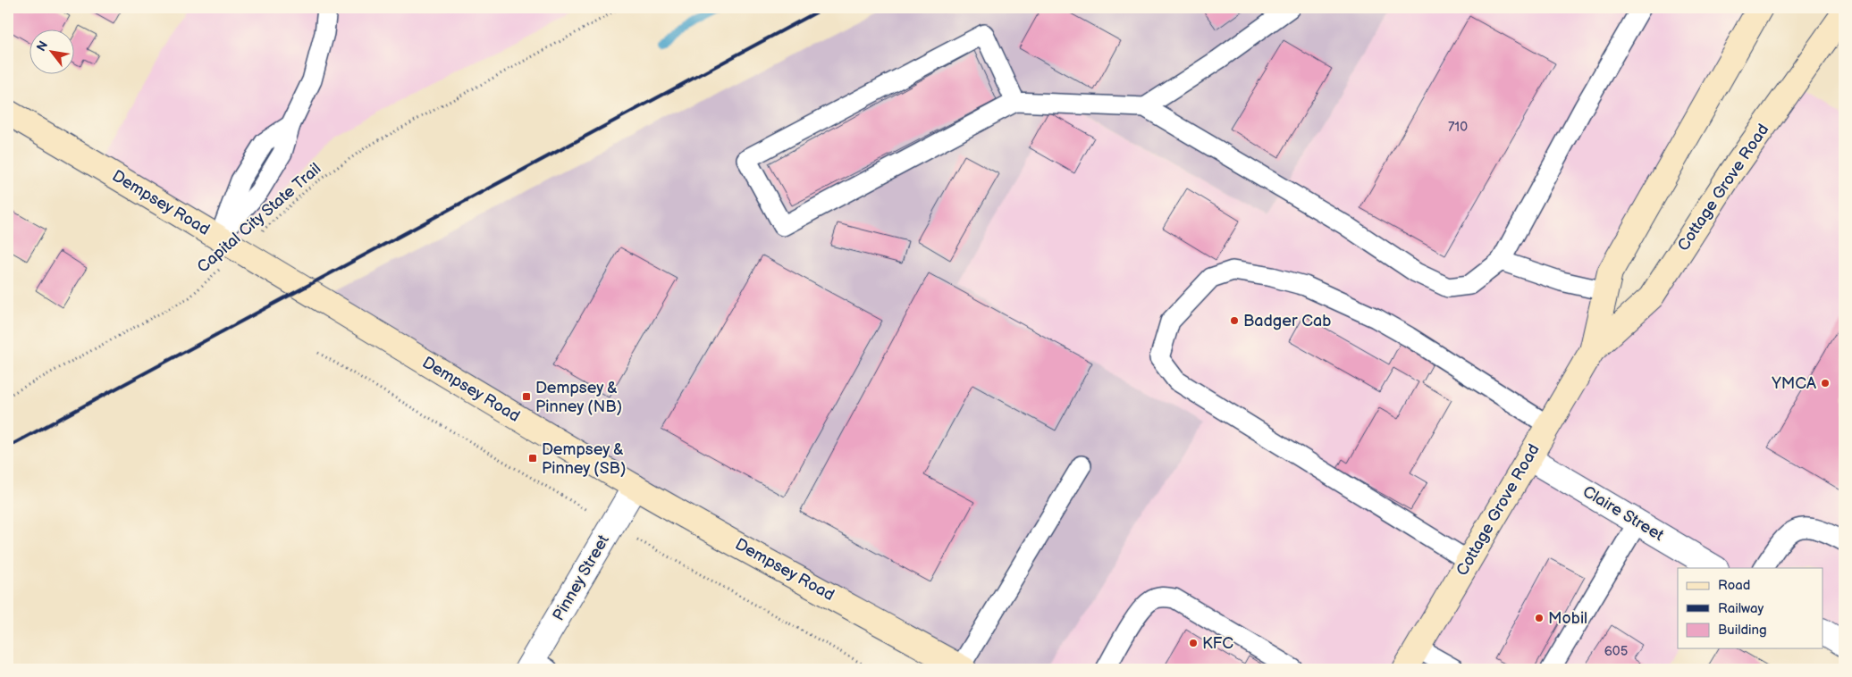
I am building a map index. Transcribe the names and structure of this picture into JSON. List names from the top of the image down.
{
  "streets": {
    "street": [
      "Cottage Grove Road",
      "Dempsey Road",
      "Claire Street",
      "Pinney Street"
    ],
    "path": ["Capital City State Trail"]
  },
  "crossings": [
    ["Cottage Grove Road", "Claire Street"],
    ["Dempsey Road", "Capital City State Trail"],
    ["Dempsey Road", "Pinney Street"]
  ],
  "places": {
    "other": [
      "Badger Cab",
      "YMCA",
      "Mobil",
      "KFC"
    ],
    "transit": ["Dempsey & Pinney (NB)", "Dempsey & Pinney (SB)"]
  },
  "house_numbers": ["710", "605"],
  "legend": ["Road", "Railway", "Building"],
  "north": "top left"
}
